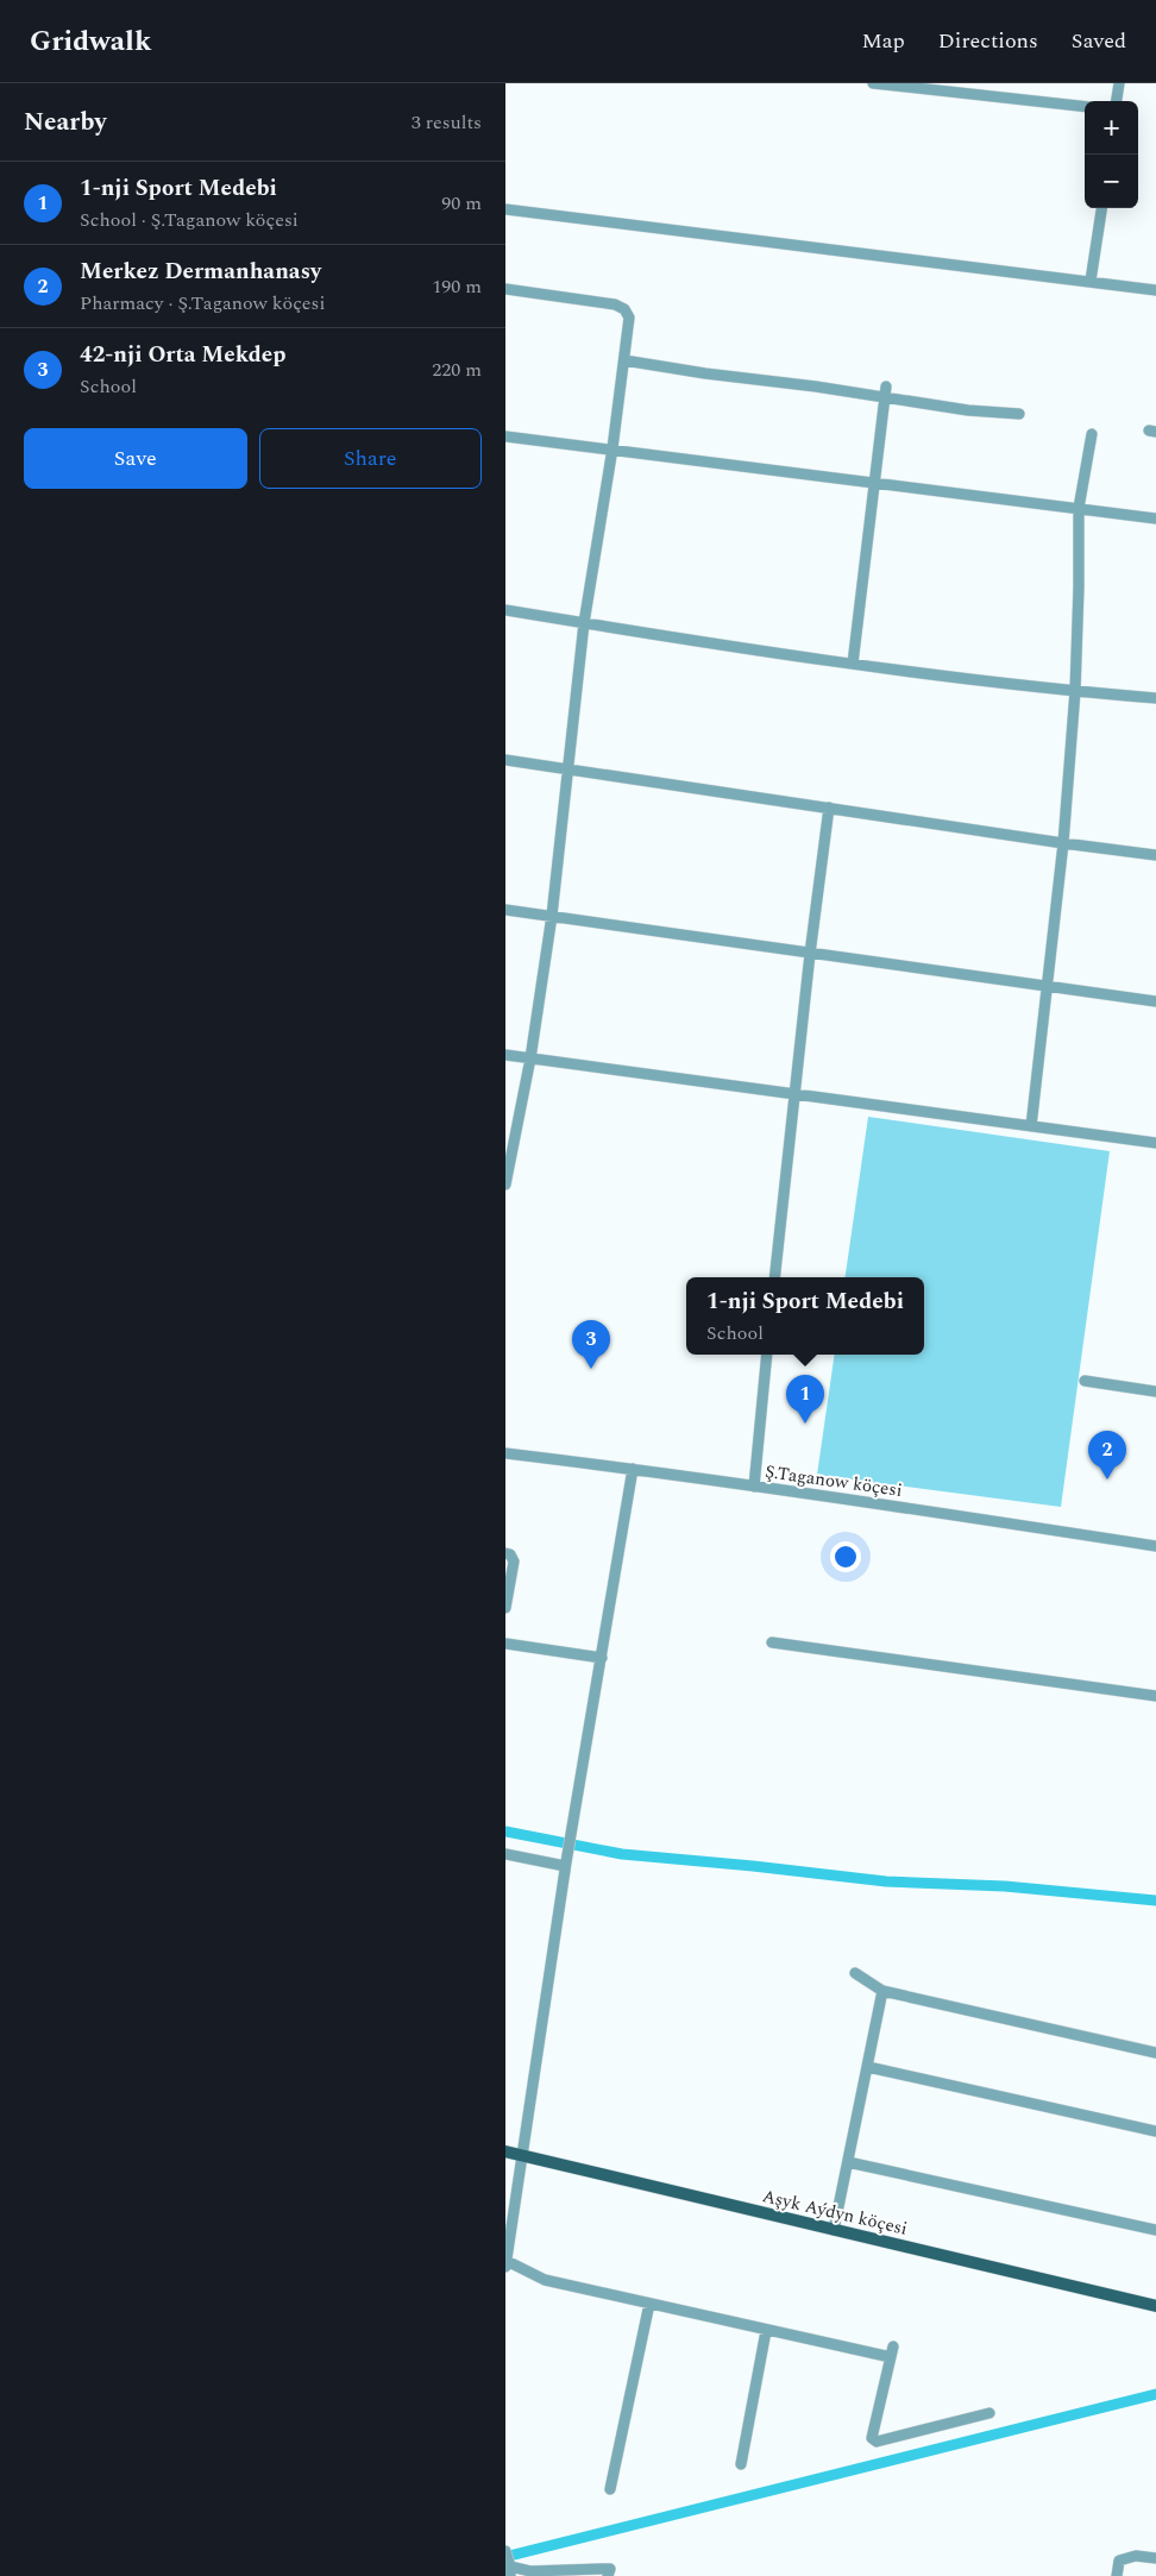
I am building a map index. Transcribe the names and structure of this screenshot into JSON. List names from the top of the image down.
{
  "streets": {
    "main road": ["Aşyk Aýdyn köçesi"],
    "street": ["Ş.Taganow köçesi"]
  },
  "page": {
    "header": "Gridwalk",
    "nav": ["Map", "Directions", "Saved"],
    "heading": ["Nearby", "3 results"],
    "map_buttons": ["+", "−"],
    "list": [
      {
        "mark": "1",
        "name": "1-nji Sport Medebi",
        "note": "School · Ş.Taganow köçesi",
        "value": "90 m"
      },
      {
        "mark": "2",
        "name": "Merkez Dermanhanasy",
        "note": "Pharmacy · Ş.Taganow köçesi",
        "value": "190 m"
      },
      {
        "mark": "3",
        "name": "42-nji Orta Mekdep",
        "note": "School",
        "value": "220 m"
      }
    ],
    "buttons": ["Save", "Share"],
    "popup": ["1-nji Sport Medebi", "School"],
    "pins": ["3", "1", "2"]
  }
}
